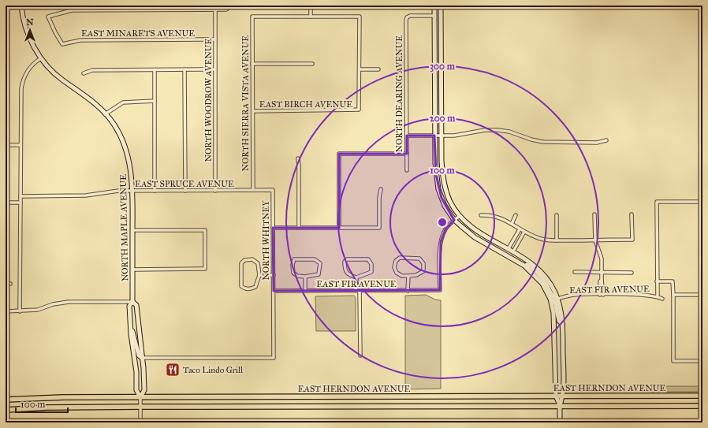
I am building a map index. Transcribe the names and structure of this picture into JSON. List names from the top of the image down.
{
  "streets": {
    "main road": ["NORTH MAPLE AVENUE", "EAST HERNDON AVENUE"],
    "street": [
      "EAST MINARETS AVENUE",
      "NORTH DEARING AVENUE",
      "NORTH WOODROW AVENUE",
      "NORTH SIERRA VISTA AVENUE",
      "EAST BIRCH AVENUE",
      "EAST SPRUCE AVENUE",
      "NORTH WHITNEY",
      "EAST FIR AVENUE"
    ]
  },
  "crossings": [
    ["EAST MINARETS AVENUE", "NORTH WOODROW AVENUE"],
    ["NORTH WOODROW AVENUE", "EAST SPRUCE AVENUE"],
    ["NORTH SIERRA VISTA AVENUE", "EAST BIRCH AVENUE"],
    ["NORTH SIERRA VISTA AVENUE", "EAST SPRUCE AVENUE"],
    ["EAST SPRUCE AVENUE", "NORTH MAPLE AVENUE"],
    ["EAST SPRUCE AVENUE", "NORTH WHITNEY"],
    ["NORTH MAPLE AVENUE", "NORTH WHITNEY"],
    ["NORTH MAPLE AVENUE", "EAST HERNDON AVENUE"],
    ["NORTH WHITNEY", "EAST FIR AVENUE"]
  ],
  "places": {
    "restaurant": ["Taco Lindo Grill"]
  },
  "scale_bar": "100 m",
  "north": "top",
  "rings": ["300 m", "200 m", "100 m"]
}
